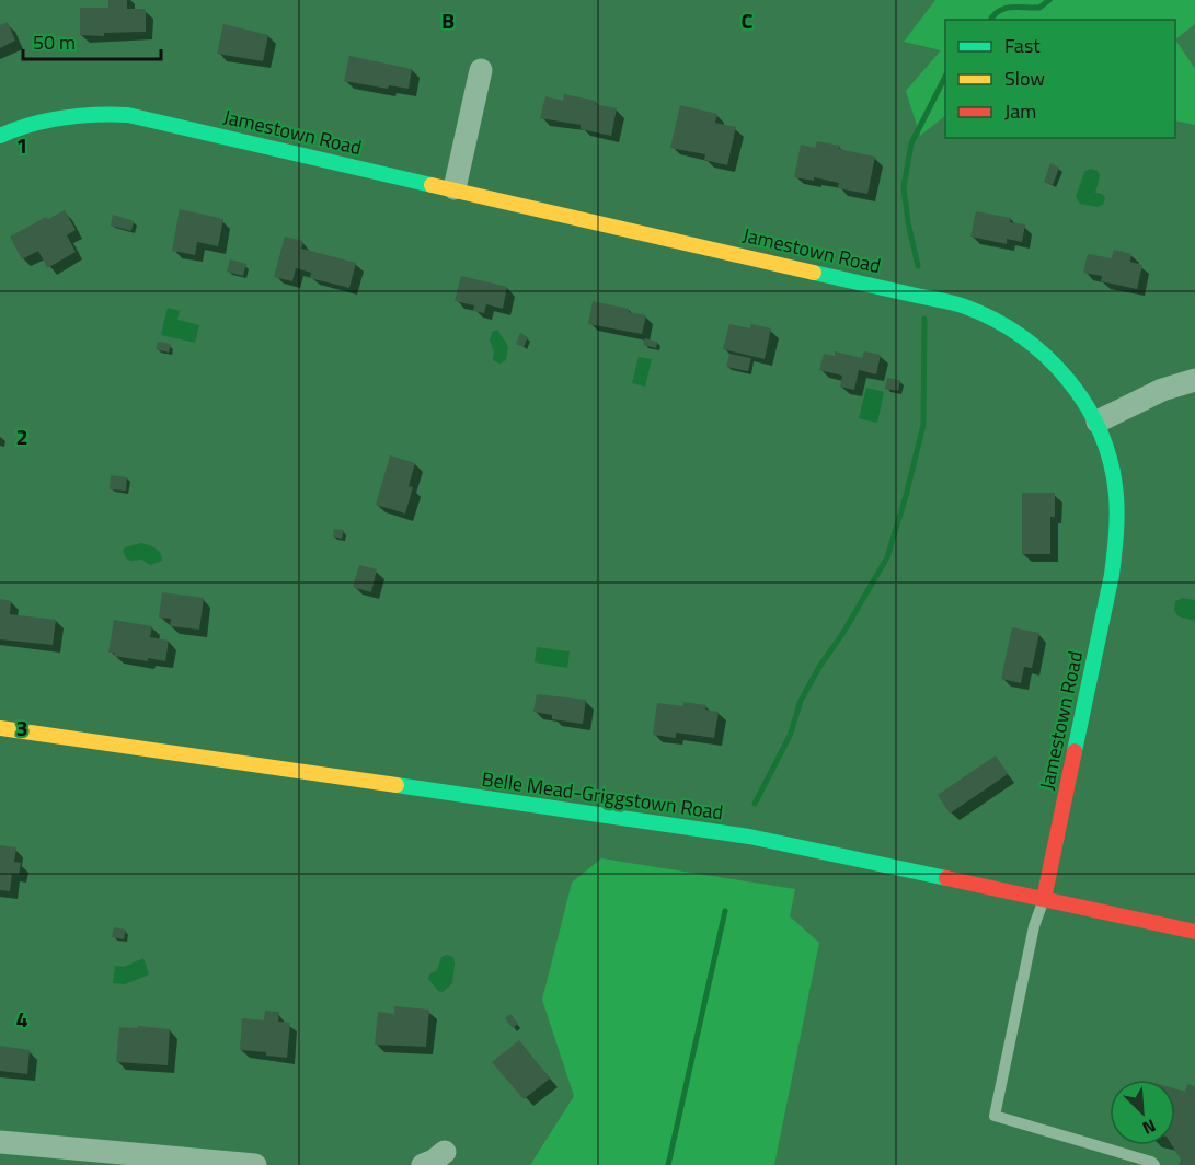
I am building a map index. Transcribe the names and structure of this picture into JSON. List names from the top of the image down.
{
  "streets": {
    "street": ["Jamestown Road", "Belle Mead-Griggstown Road"]
  },
  "crossings": [
    ["Jamestown Road", "Belle Mead-Griggstown Road"]
  ],
  "legend": ["Fast", "Slow", "Jam"],
  "scale_bar": "50 m",
  "north": "bottom right",
  "grid": {
    "columns": ["B", "C"],
    "rows": [
      "1",
      "2",
      "3",
      "4"
    ]
  }
}
